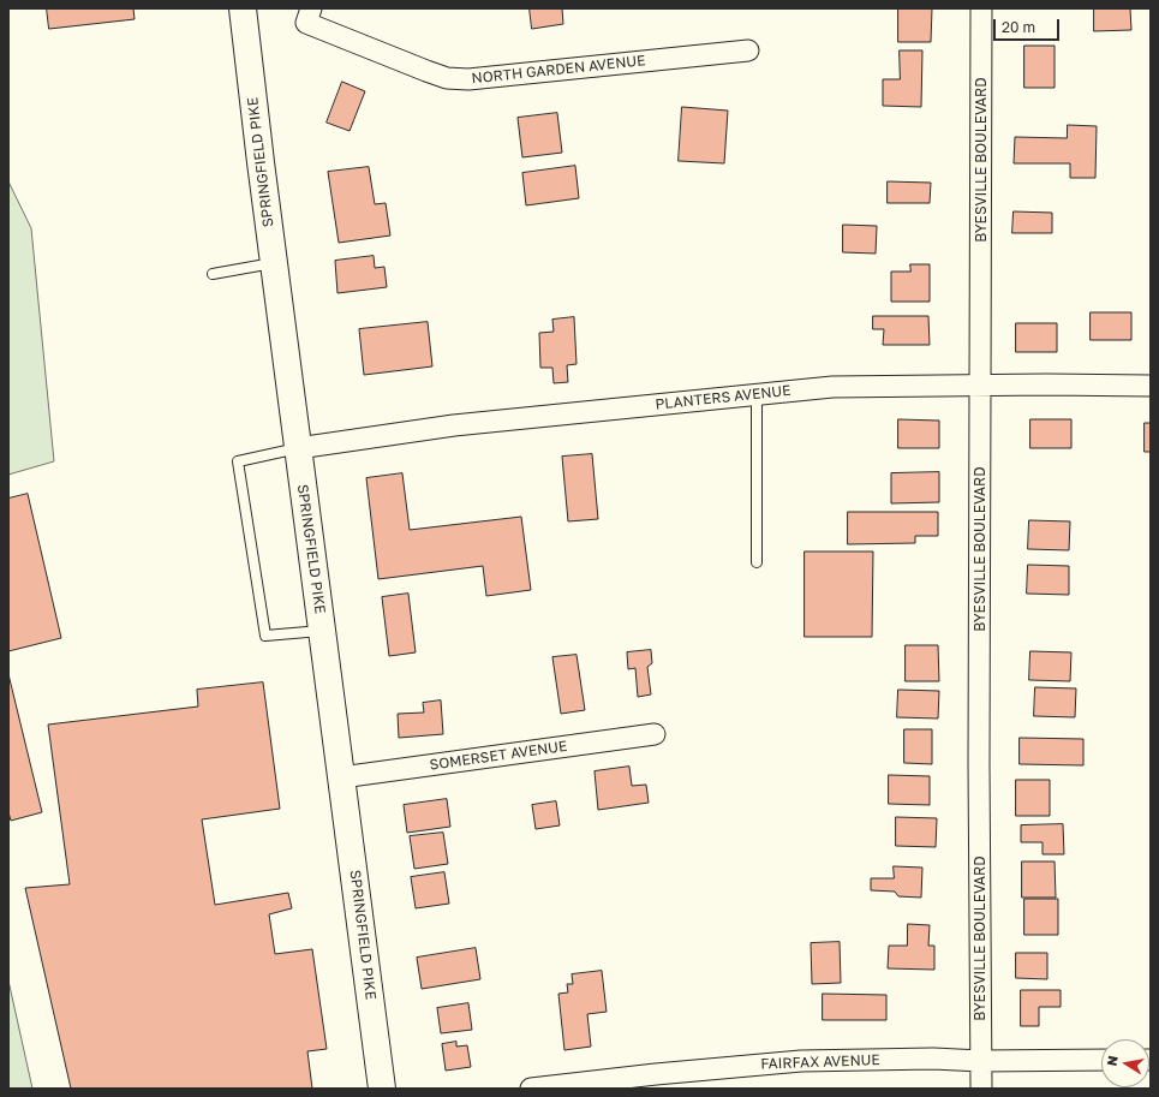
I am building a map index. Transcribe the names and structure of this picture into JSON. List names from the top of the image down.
{
  "streets": {
    "main road": ["SPRINGFIELD PIKE"],
    "street": [
      "NORTH GARDEN AVENUE",
      "BYESVILLE BOULEVARD",
      "PLANTERS AVENUE",
      "SOMERSET AVENUE",
      "FAIRFAX AVENUE"
    ]
  },
  "crossings": [
    ["BYESVILLE BOULEVARD", "PLANTERS AVENUE"],
    ["BYESVILLE BOULEVARD", "FAIRFAX AVENUE"],
    ["SPRINGFIELD PIKE", "PLANTERS AVENUE"],
    ["SPRINGFIELD PIKE", "SOMERSET AVENUE"]
  ],
  "scale_bar": "20 m",
  "north": "left"
}
